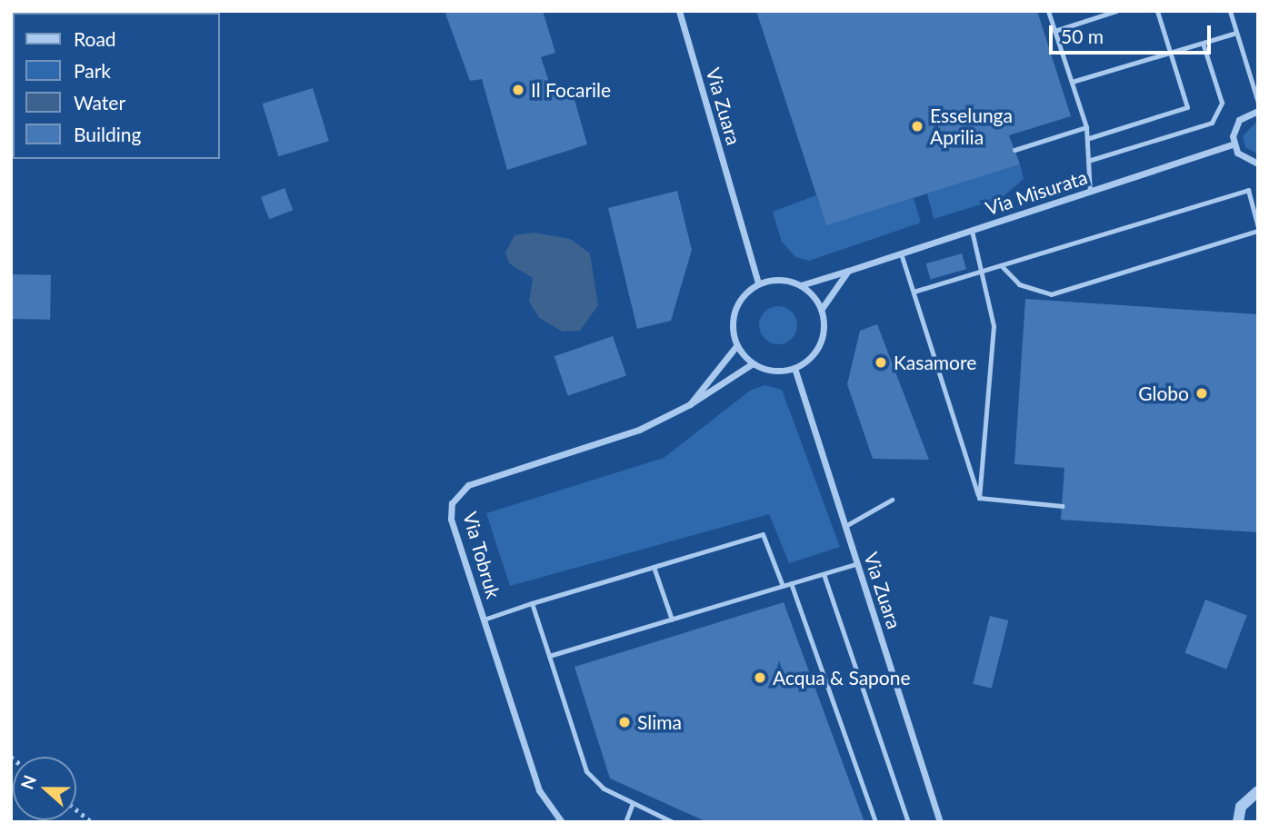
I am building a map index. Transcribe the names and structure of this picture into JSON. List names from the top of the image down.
{
  "streets": {
    "street": ["Via Zuara", "Via Misurata", "Via Tobruk"]
  },
  "crossings": [
    ["Via Zuara", "Via Misurata"],
    ["Via Zuara", "Via Tobruk"],
    ["Via Misurata", "Via Tobruk"]
  ],
  "places": [
    "Il Focarile",
    "Esselunga Aprilia",
    "Kasamore",
    "Globo",
    "Acqua & Sapone",
    "Slima"
  ],
  "legend": [
    "Road",
    "Park",
    "Water",
    "Building"
  ],
  "scale_bar": "50 m",
  "north": "left"
}
